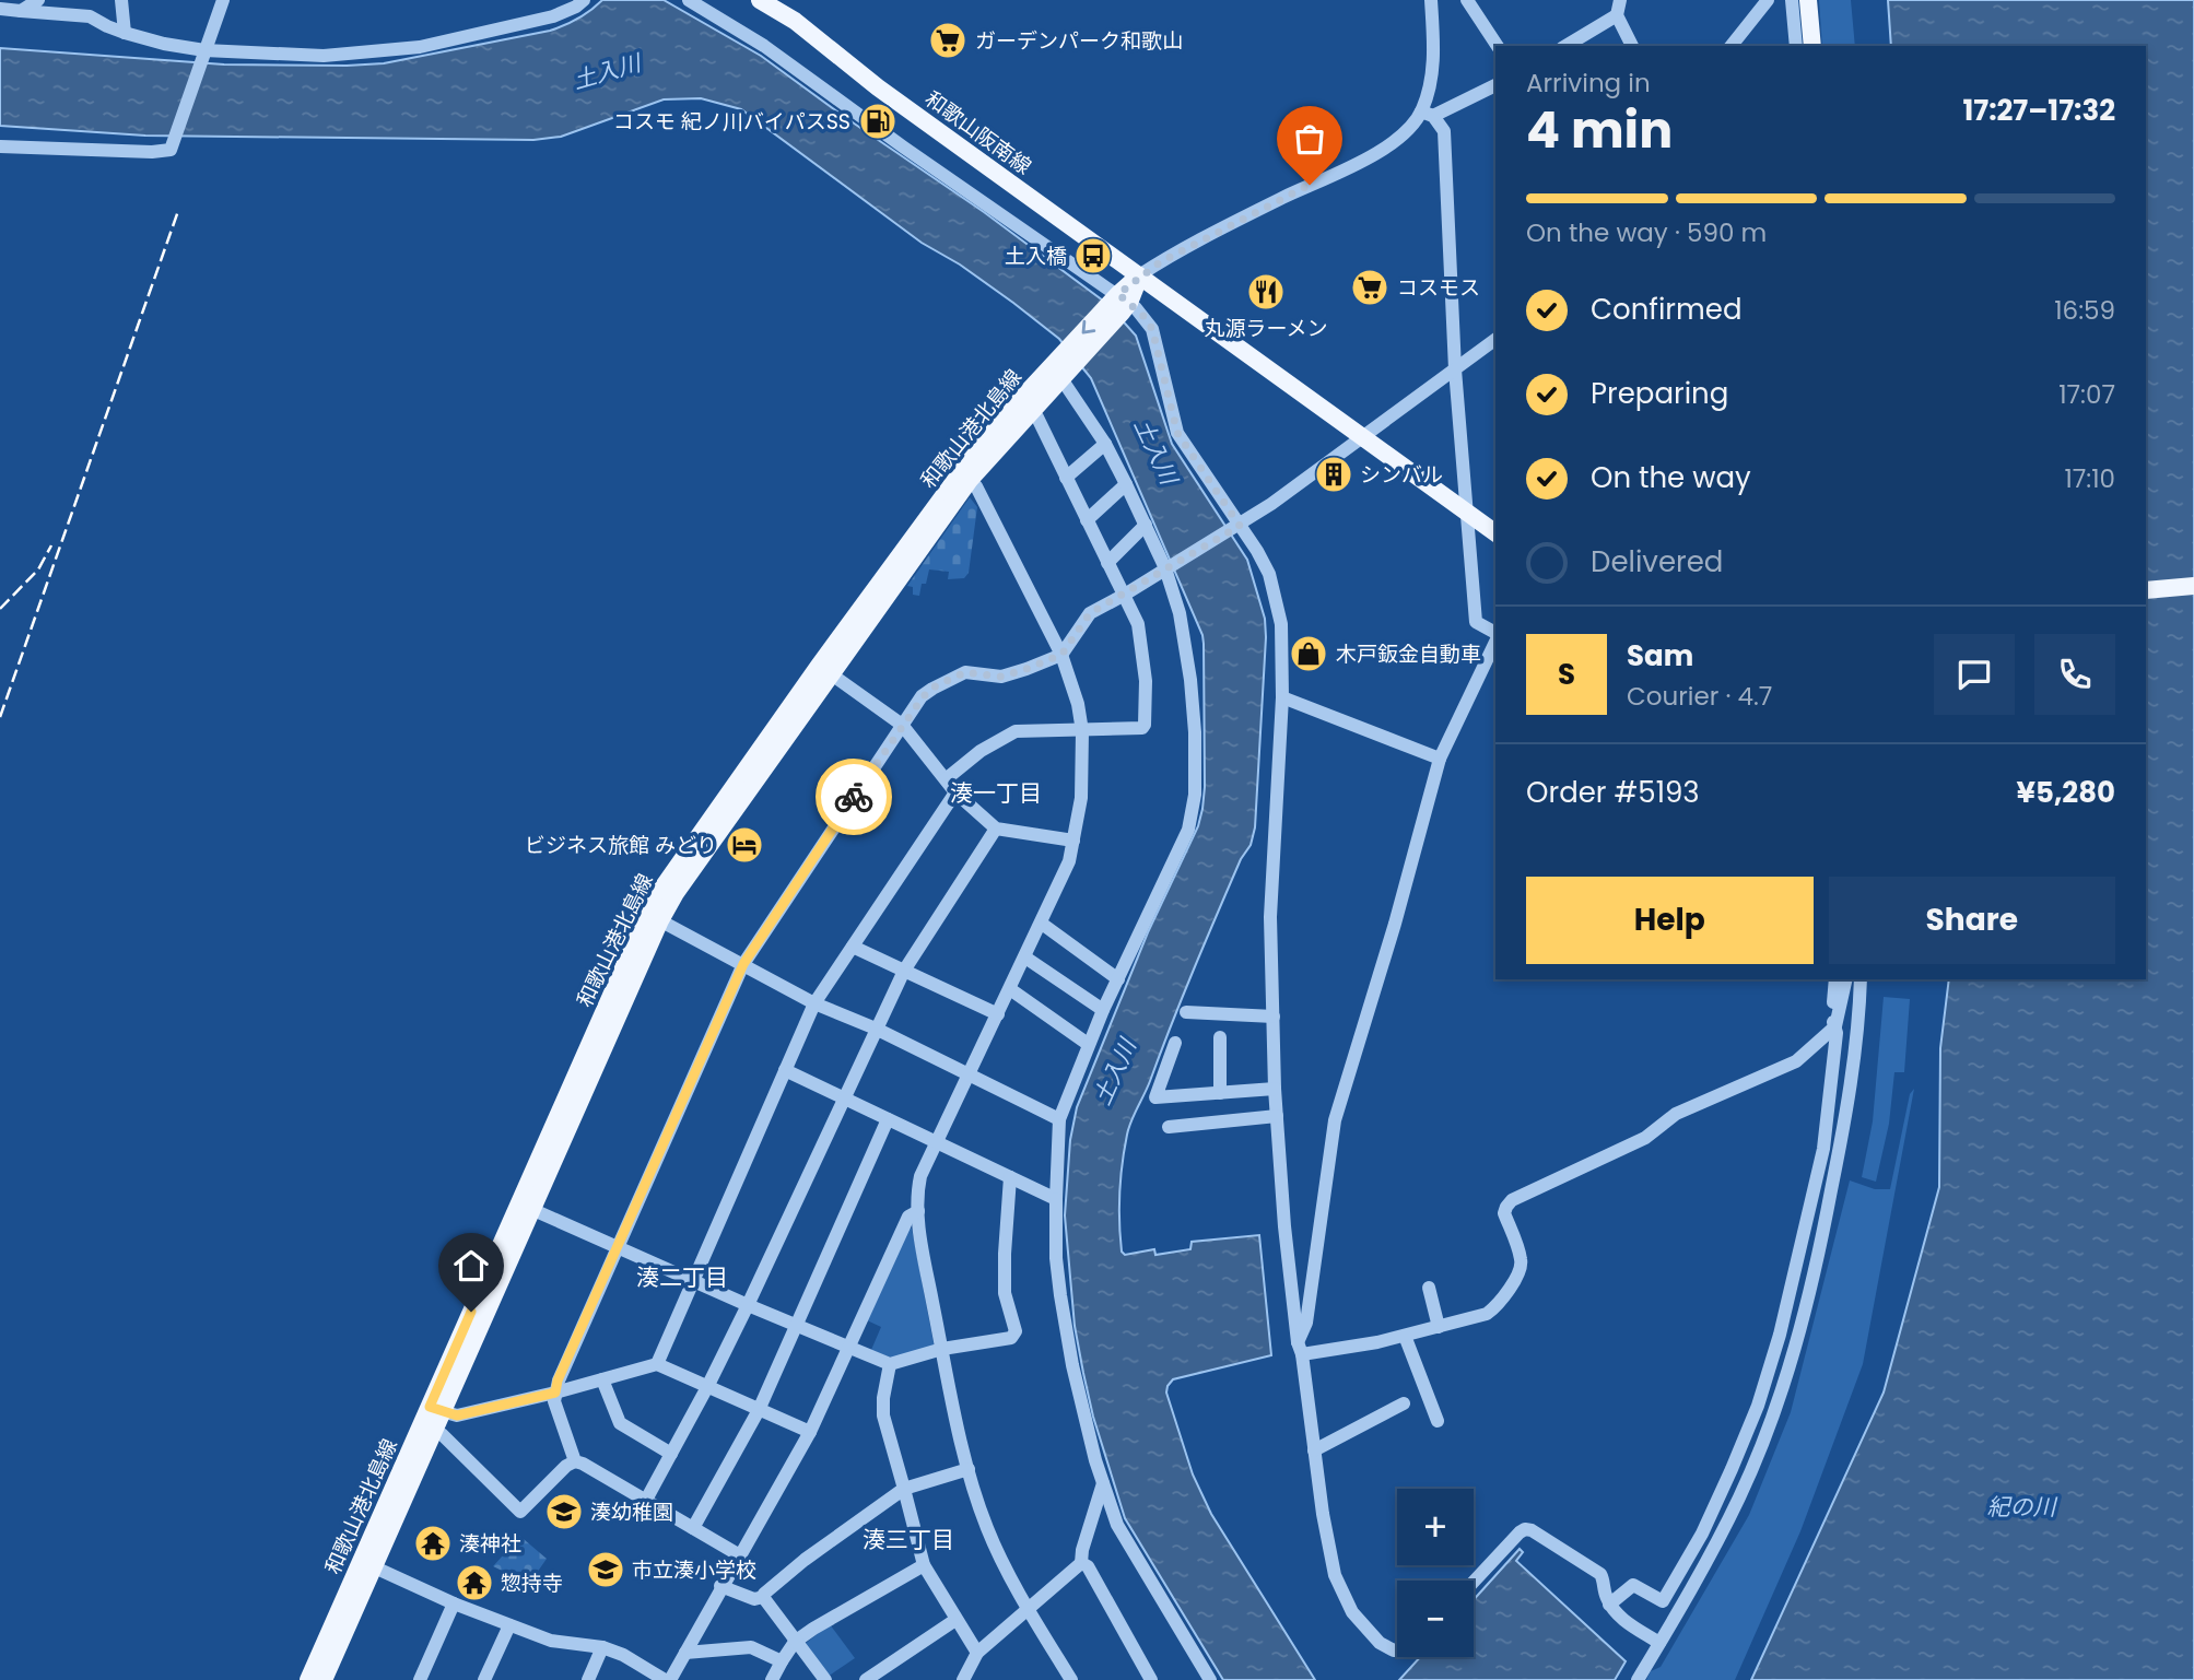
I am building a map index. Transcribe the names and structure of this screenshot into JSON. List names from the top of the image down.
{
  "streets": {
    "main road": ["和歌山阪南線", "和歌山港北島線"]
  },
  "crossings": [
    ["和歌山阪南線", "和歌山港北島線"]
  ],
  "districts": ["湊一丁目", "湊二丁目", "湊三丁目"],
  "water": ["土入川", "紀の川"],
  "places": {
    "supermarket": ["ガーデンパーク和歌山", "コスモス"],
    "fuel station": ["コスモ 紀ノ川バイパスSS"],
    "bus stop": ["土入橋"],
    "restaurant": ["丸源ラーメン"],
    "building": ["シンバル"],
    "shop": ["木戸鈑金自動車"],
    "hotel": ["ビジネス旅館 みどり"],
    "school or university": ["湊幼稚園", "市立湊小学校"],
    "temple": ["湊神社", "惣持寺"]
  },
  "page": {
    "heading": ["4 min", "Arriving in", "17:27–17:32"],
    "panel": [
      "Sam",
      "Courier · 4.7",
      "Order #5193",
      "¥5,280"
    ],
    "bar": "On the way · 590 m",
    "list": [
      ["Confirmed", "16:59"],
      ["Preparing", "17:07"],
      ["On the way", "17:10"],
      "Delivered"
    ],
    "round": "S",
    "buttons": ["Help", "Share"],
    "map_buttons": ["+", "−"]
  }
}
